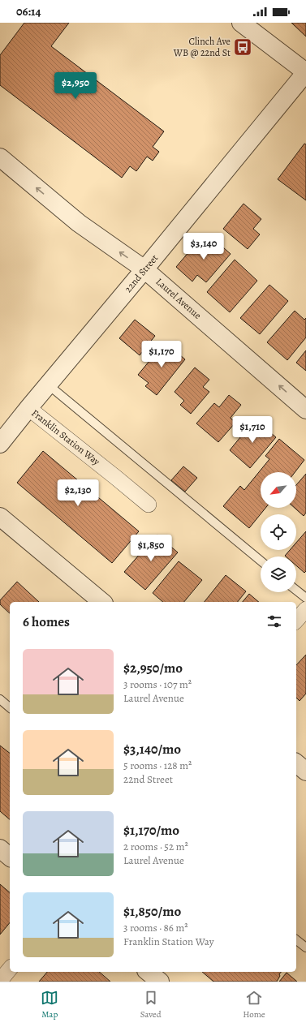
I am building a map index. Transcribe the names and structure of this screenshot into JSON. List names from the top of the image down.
{
  "streets": {
    "street": ["22nd Street", "Laurel Avenue", "Franklin Station Way"]
  },
  "crossings": [
    ["22nd Street", "Laurel Avenue"],
    ["22nd Street", "Franklin Station Way"]
  ],
  "one_way": ["Laurel Avenue"],
  "places": {
    "bus stop": ["Clinch Ave WB @ 22nd St"]
  },
  "north": "bottom left",
  "page": {
    "status": "06:14",
    "price": [
      "$2,950",
      "$3,140",
      "$1,170",
      "$1,710",
      "$2,130",
      "$1,850"
    ],
    "heading": "6 homes",
    "list": [
      {
        "name": "$2,950/mo",
        "note": "3 rooms · 107 m² · Laurel Avenue"
      },
      {
        "name": "$3,140/mo",
        "note": "5 rooms · 128 m² · 22nd Street"
      },
      {
        "name": "$1,170/mo",
        "note": "2 rooms · 52 m² · Laurel Avenue"
      },
      {
        "name": "$1,850/mo",
        "note": "3 rooms · 86 m² · Franklin Station Way"
      }
    ],
    "tabs": ["Map", "Saved", "Home"]
  }
}
